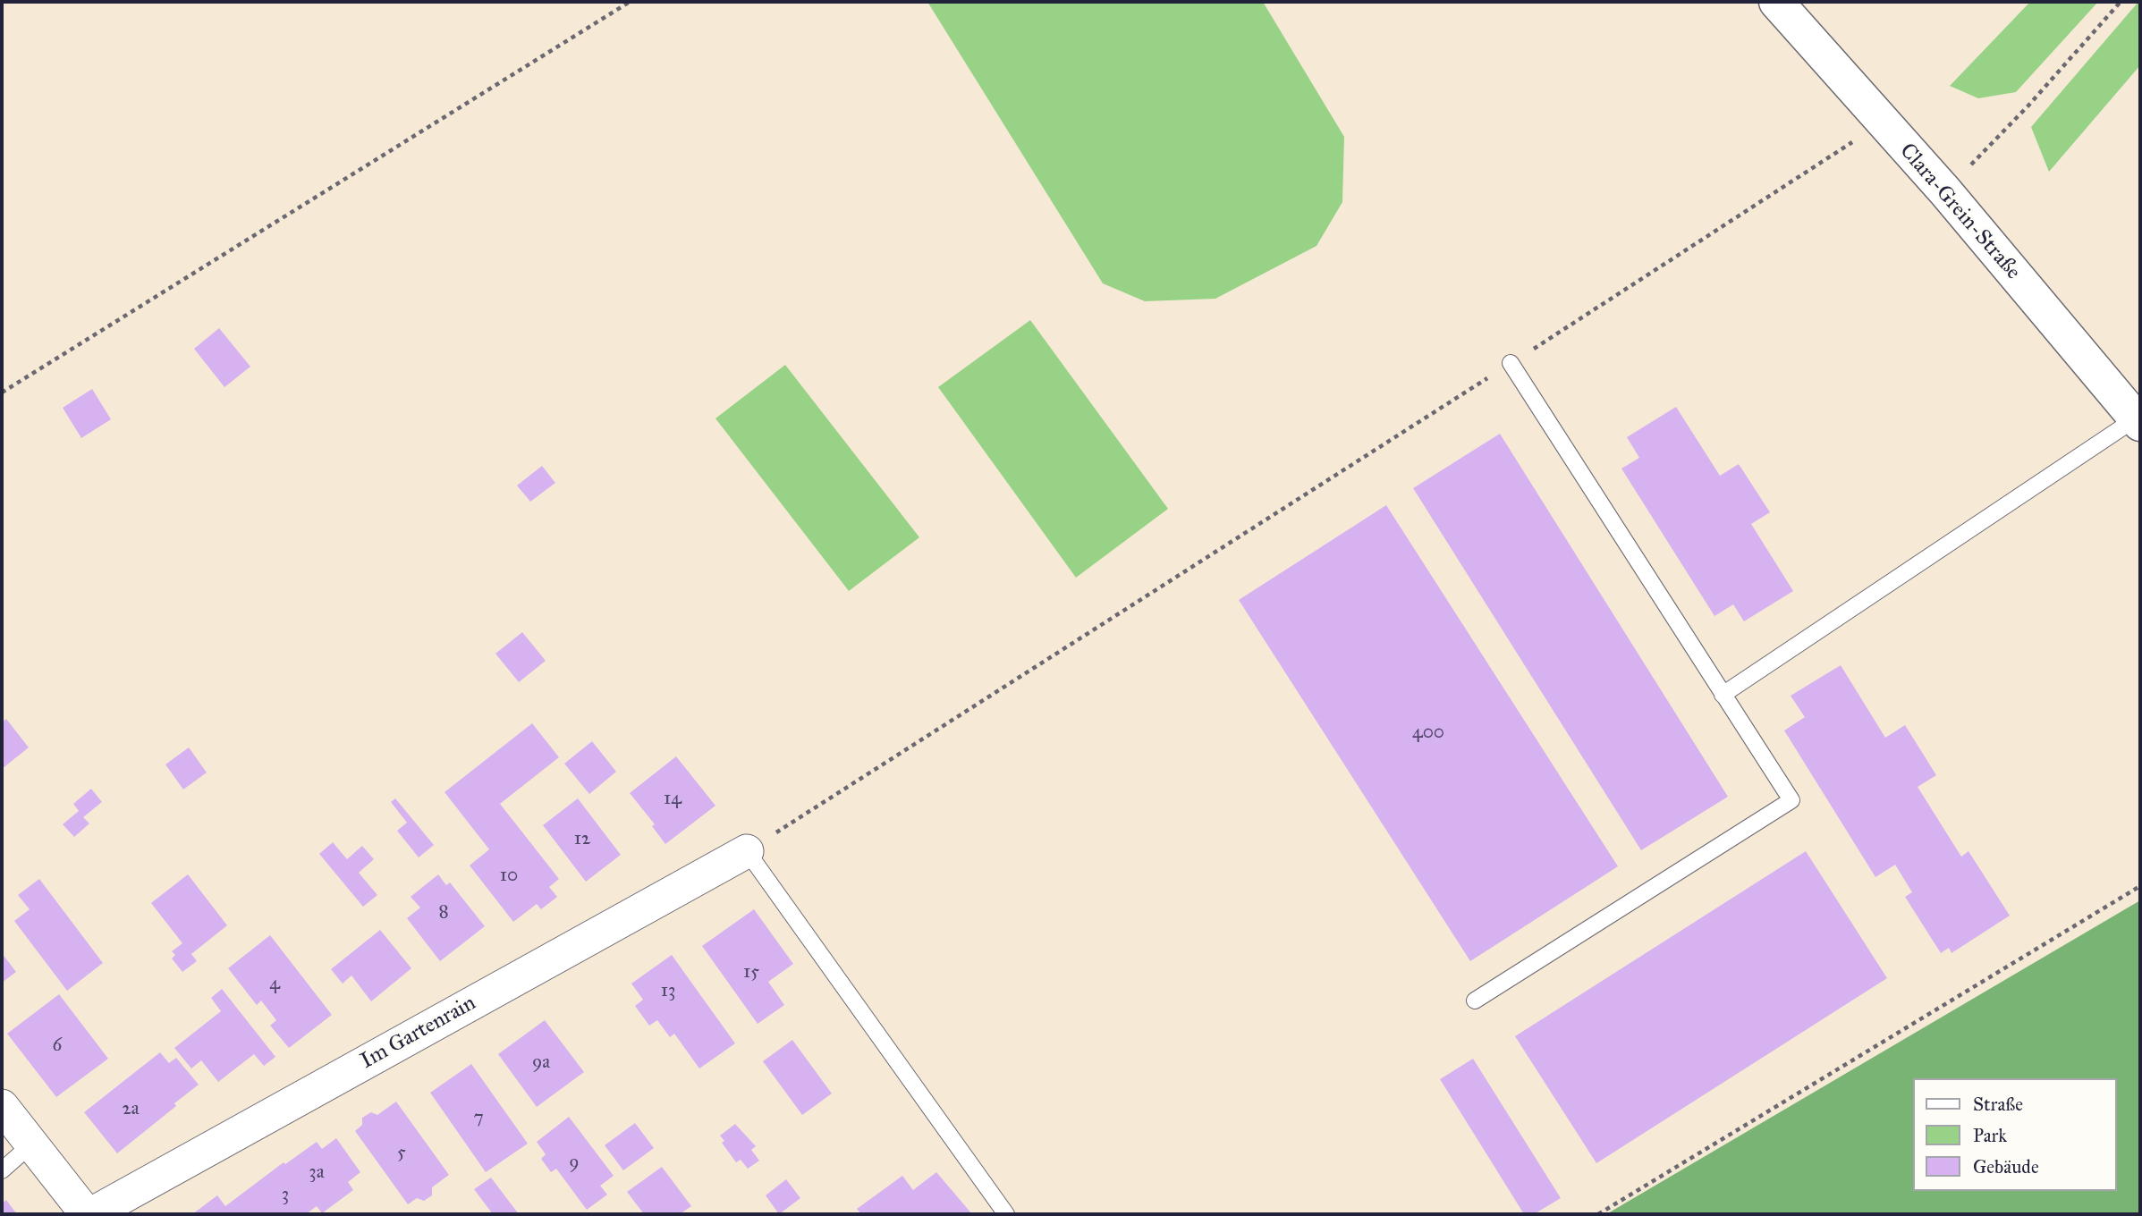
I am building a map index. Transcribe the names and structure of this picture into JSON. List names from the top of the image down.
{
  "streets": {
    "street": ["Clara-Grein-Straße", "Im Gartenrain"]
  },
  "house_numbers": [
    "400",
    "14",
    "12",
    "10",
    "8",
    "15",
    "4",
    "13",
    "6",
    "9a",
    "2a",
    "7",
    "5",
    "9",
    "3a",
    "3"
  ],
  "legend": ["Straße", "Park", "Gebäude"]
}
